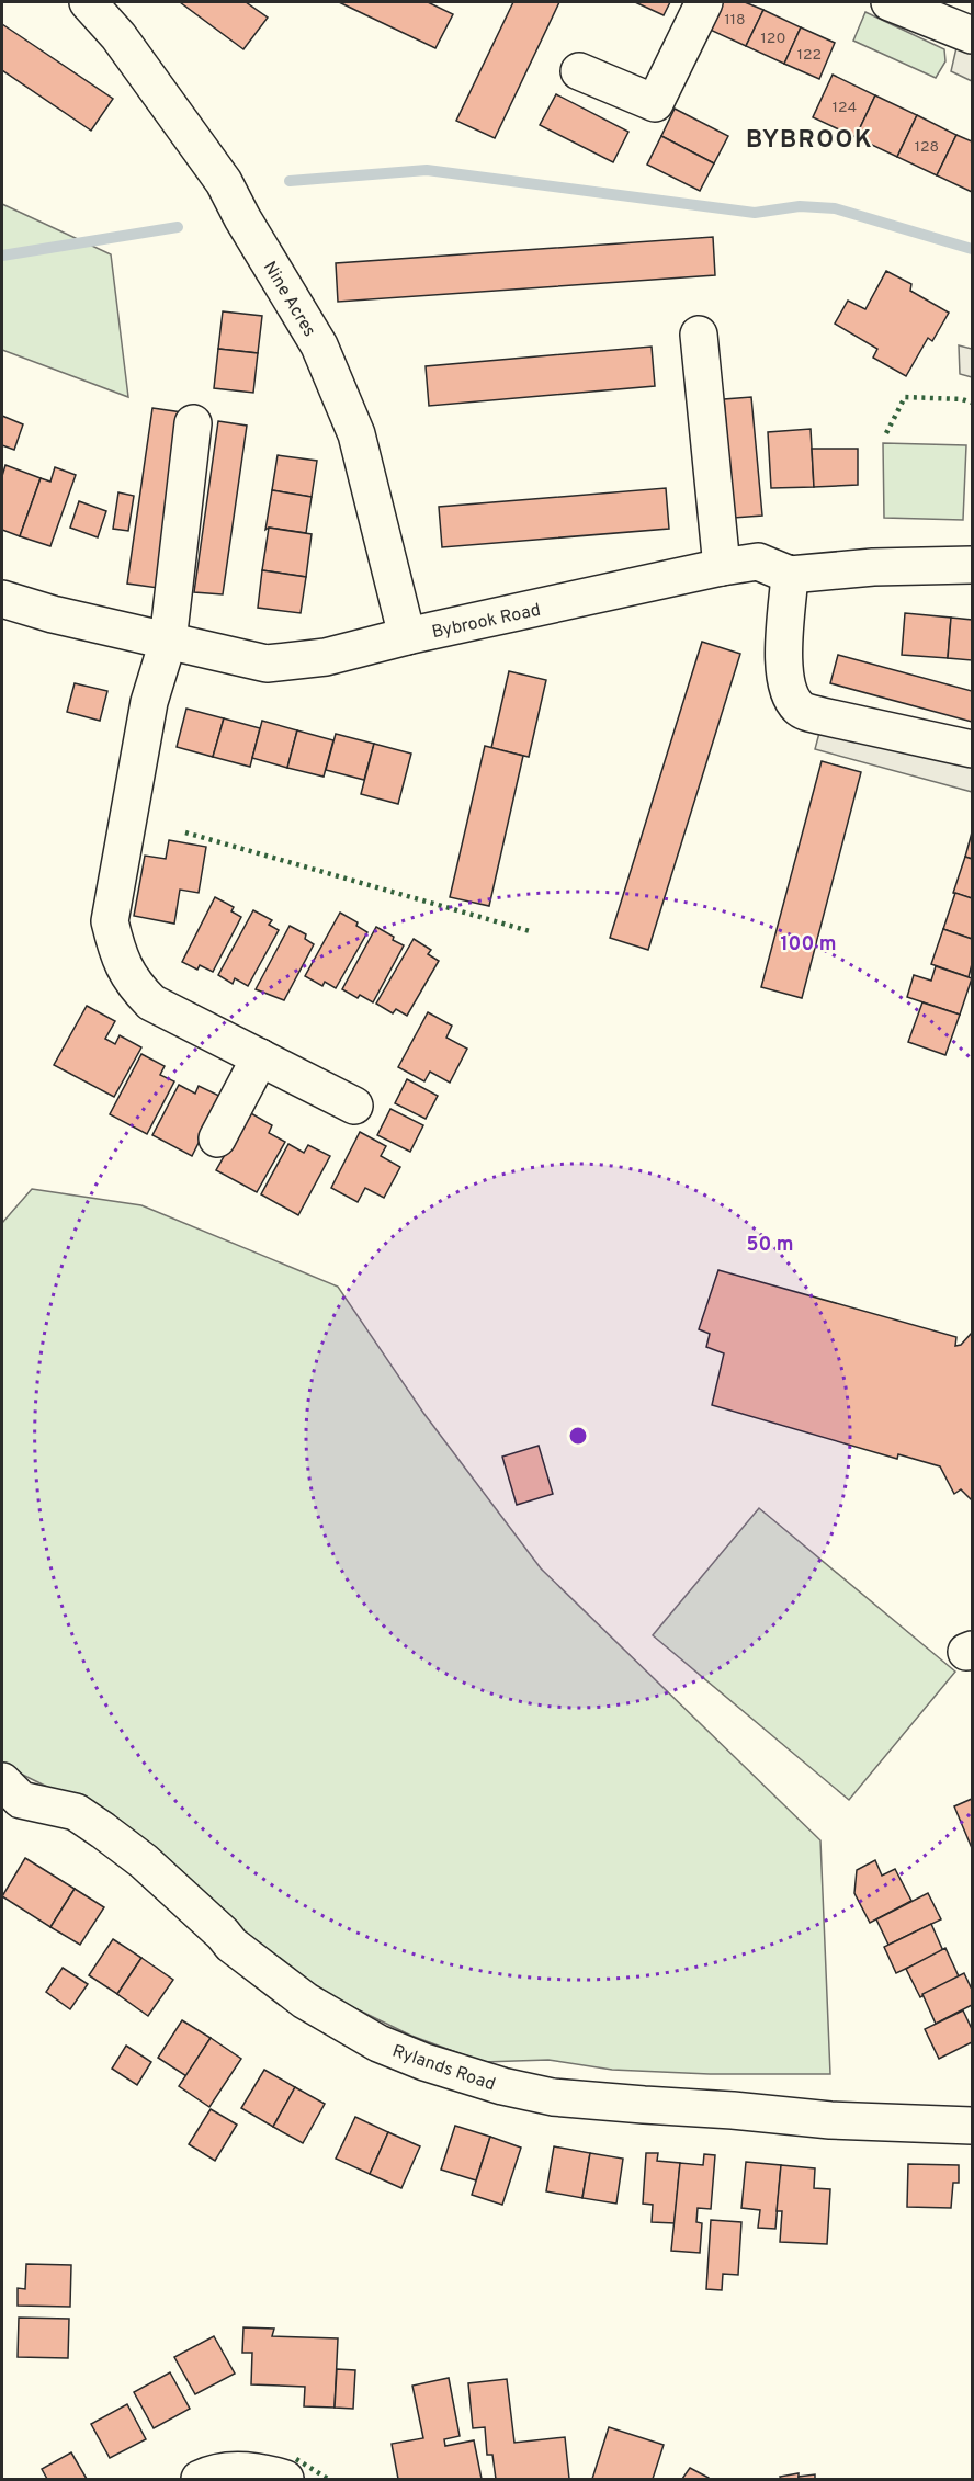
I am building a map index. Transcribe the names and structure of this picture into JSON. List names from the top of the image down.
{
  "streets": {
    "street": ["Nine Acres", "Bybrook Road", "Rylands Road"]
  },
  "crossings": [
    ["Nine Acres", "Bybrook Road"]
  ],
  "districts": ["BYBROOK"],
  "house_numbers": [
    "118",
    "120",
    "122",
    "124",
    "128"
  ],
  "rings": ["100 m", "50 m"]
}
